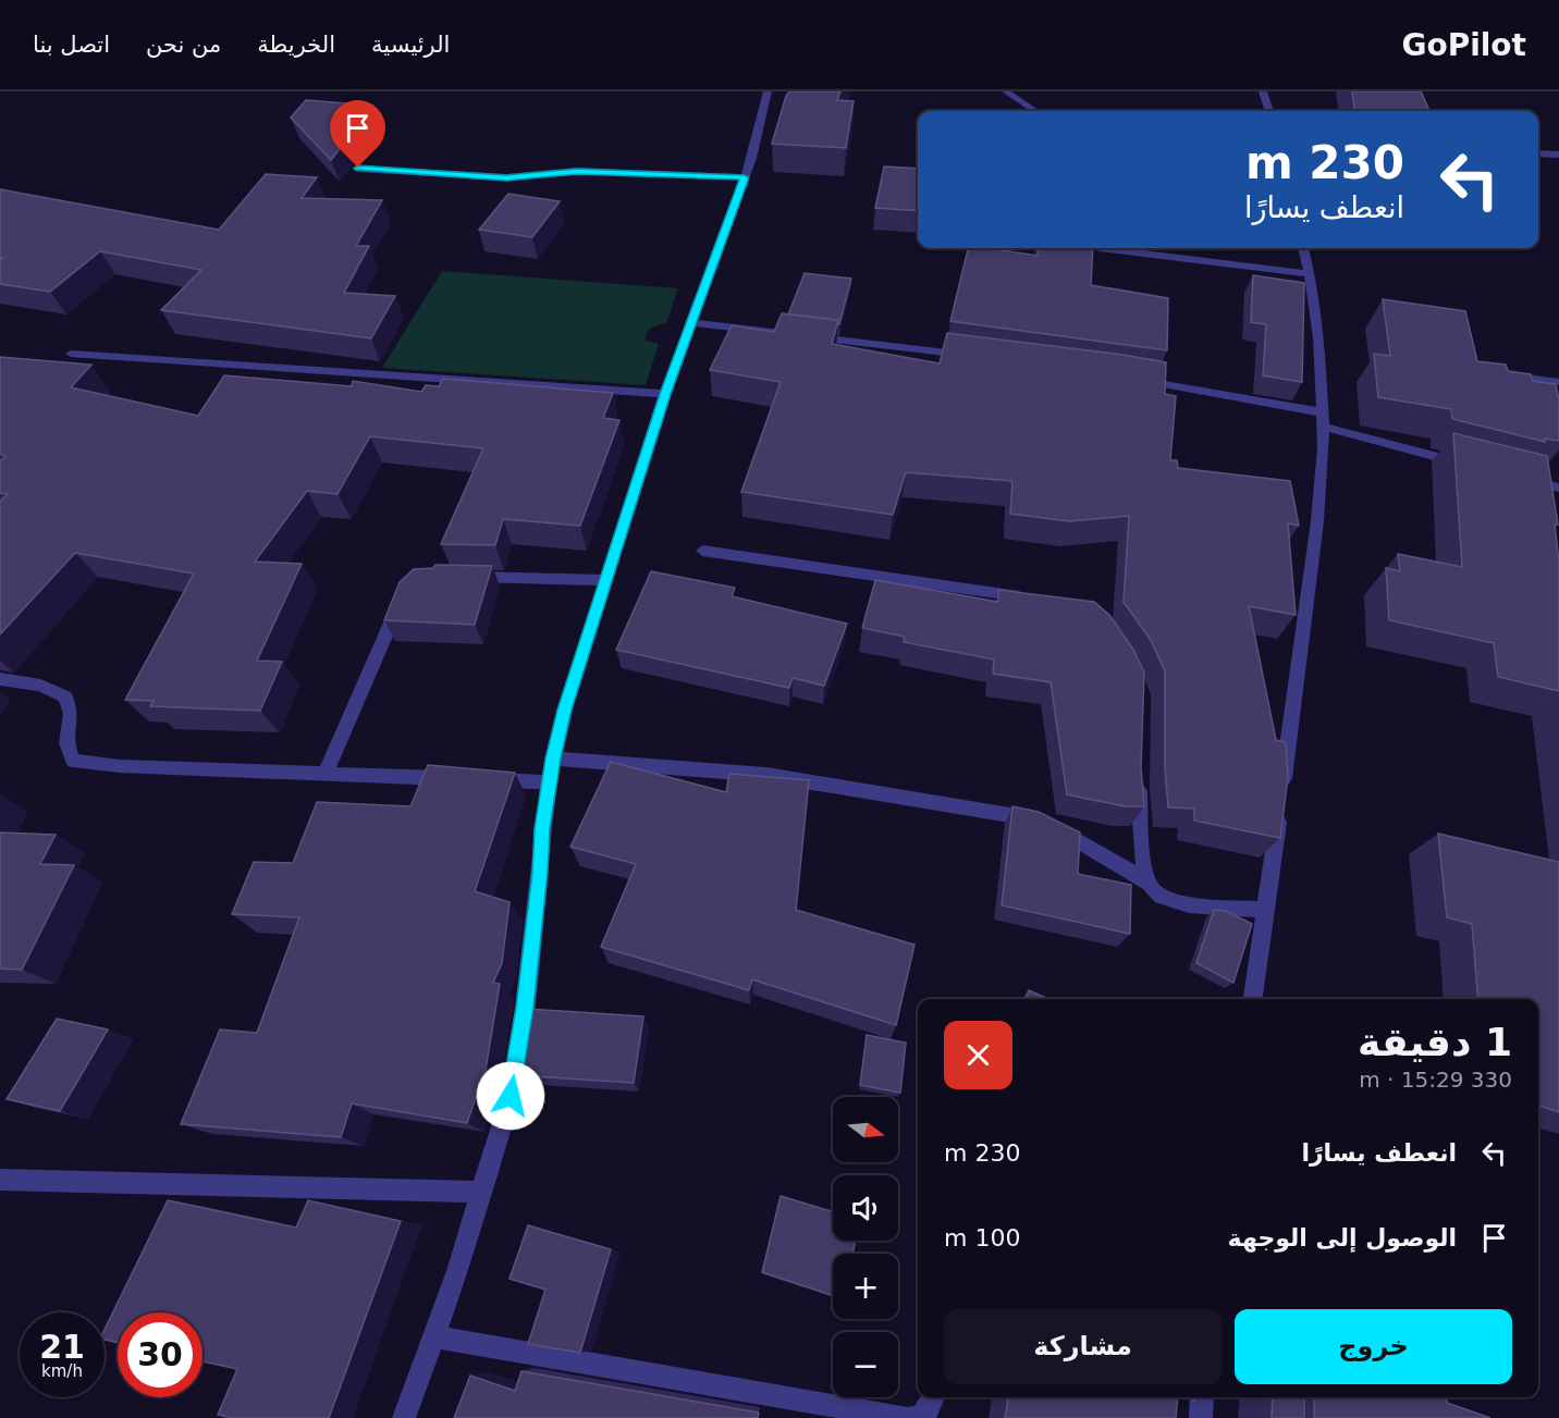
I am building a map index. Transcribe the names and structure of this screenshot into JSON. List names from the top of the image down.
{
  "north": "right",
  "page": {
    "header": "GoPilot",
    "nav": [
      "الرئيسية",
      "الخريطة",
      "من نحن",
      "اتصل بنا"
    ],
    "turn": ["230 m", "انعطف يسارًا"],
    "heading": ["1 دقيقة", "330 m · 15:29"],
    "map_buttons": ["+", "−"],
    "list": [
      {
        "name": "انعطف يسارًا",
        "value": "230 m"
      },
      {
        "name": "الوصول إلى الوجهة",
        "value": "100 m"
      }
    ],
    "buttons": ["خروج", "مشاركة"],
    "speed": "21 km/h",
    "limit": "30"
  }
}
